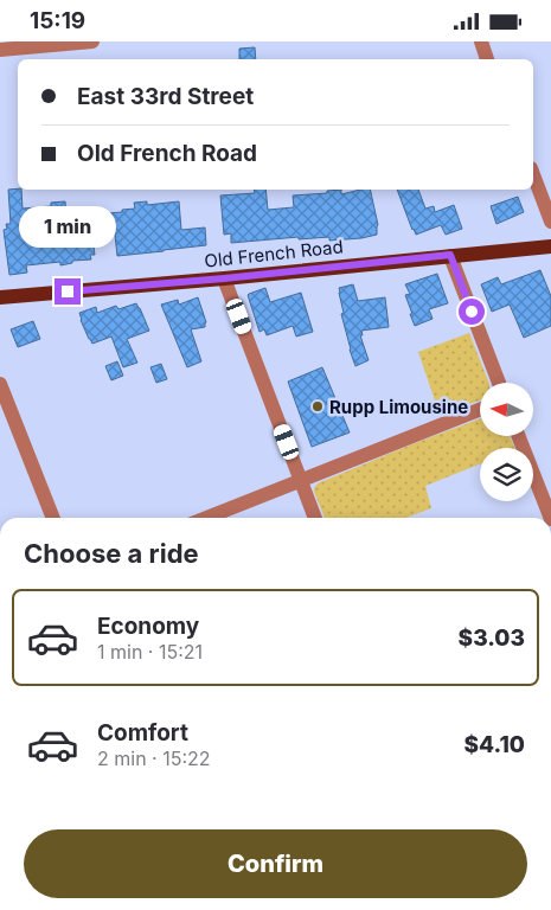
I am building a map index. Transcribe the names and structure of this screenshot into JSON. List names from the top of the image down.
{
  "streets": {
    "main road": ["Old French Road"]
  },
  "places": ["Rupp Limousine"],
  "north": "left",
  "page": {
    "status": "15:19",
    "banner": ["East 33rd Street", "Old French Road"],
    "bubble": "1 min",
    "heading": "Choose a ride",
    "list": [
      {
        "name": "Economy",
        "note": "1 min · 15:21",
        "value": "$3.03"
      },
      {
        "name": "Comfort",
        "note": "2 min · 15:22",
        "value": "$4.10"
      }
    ],
    "buttons": "Confirm"
  }
}
